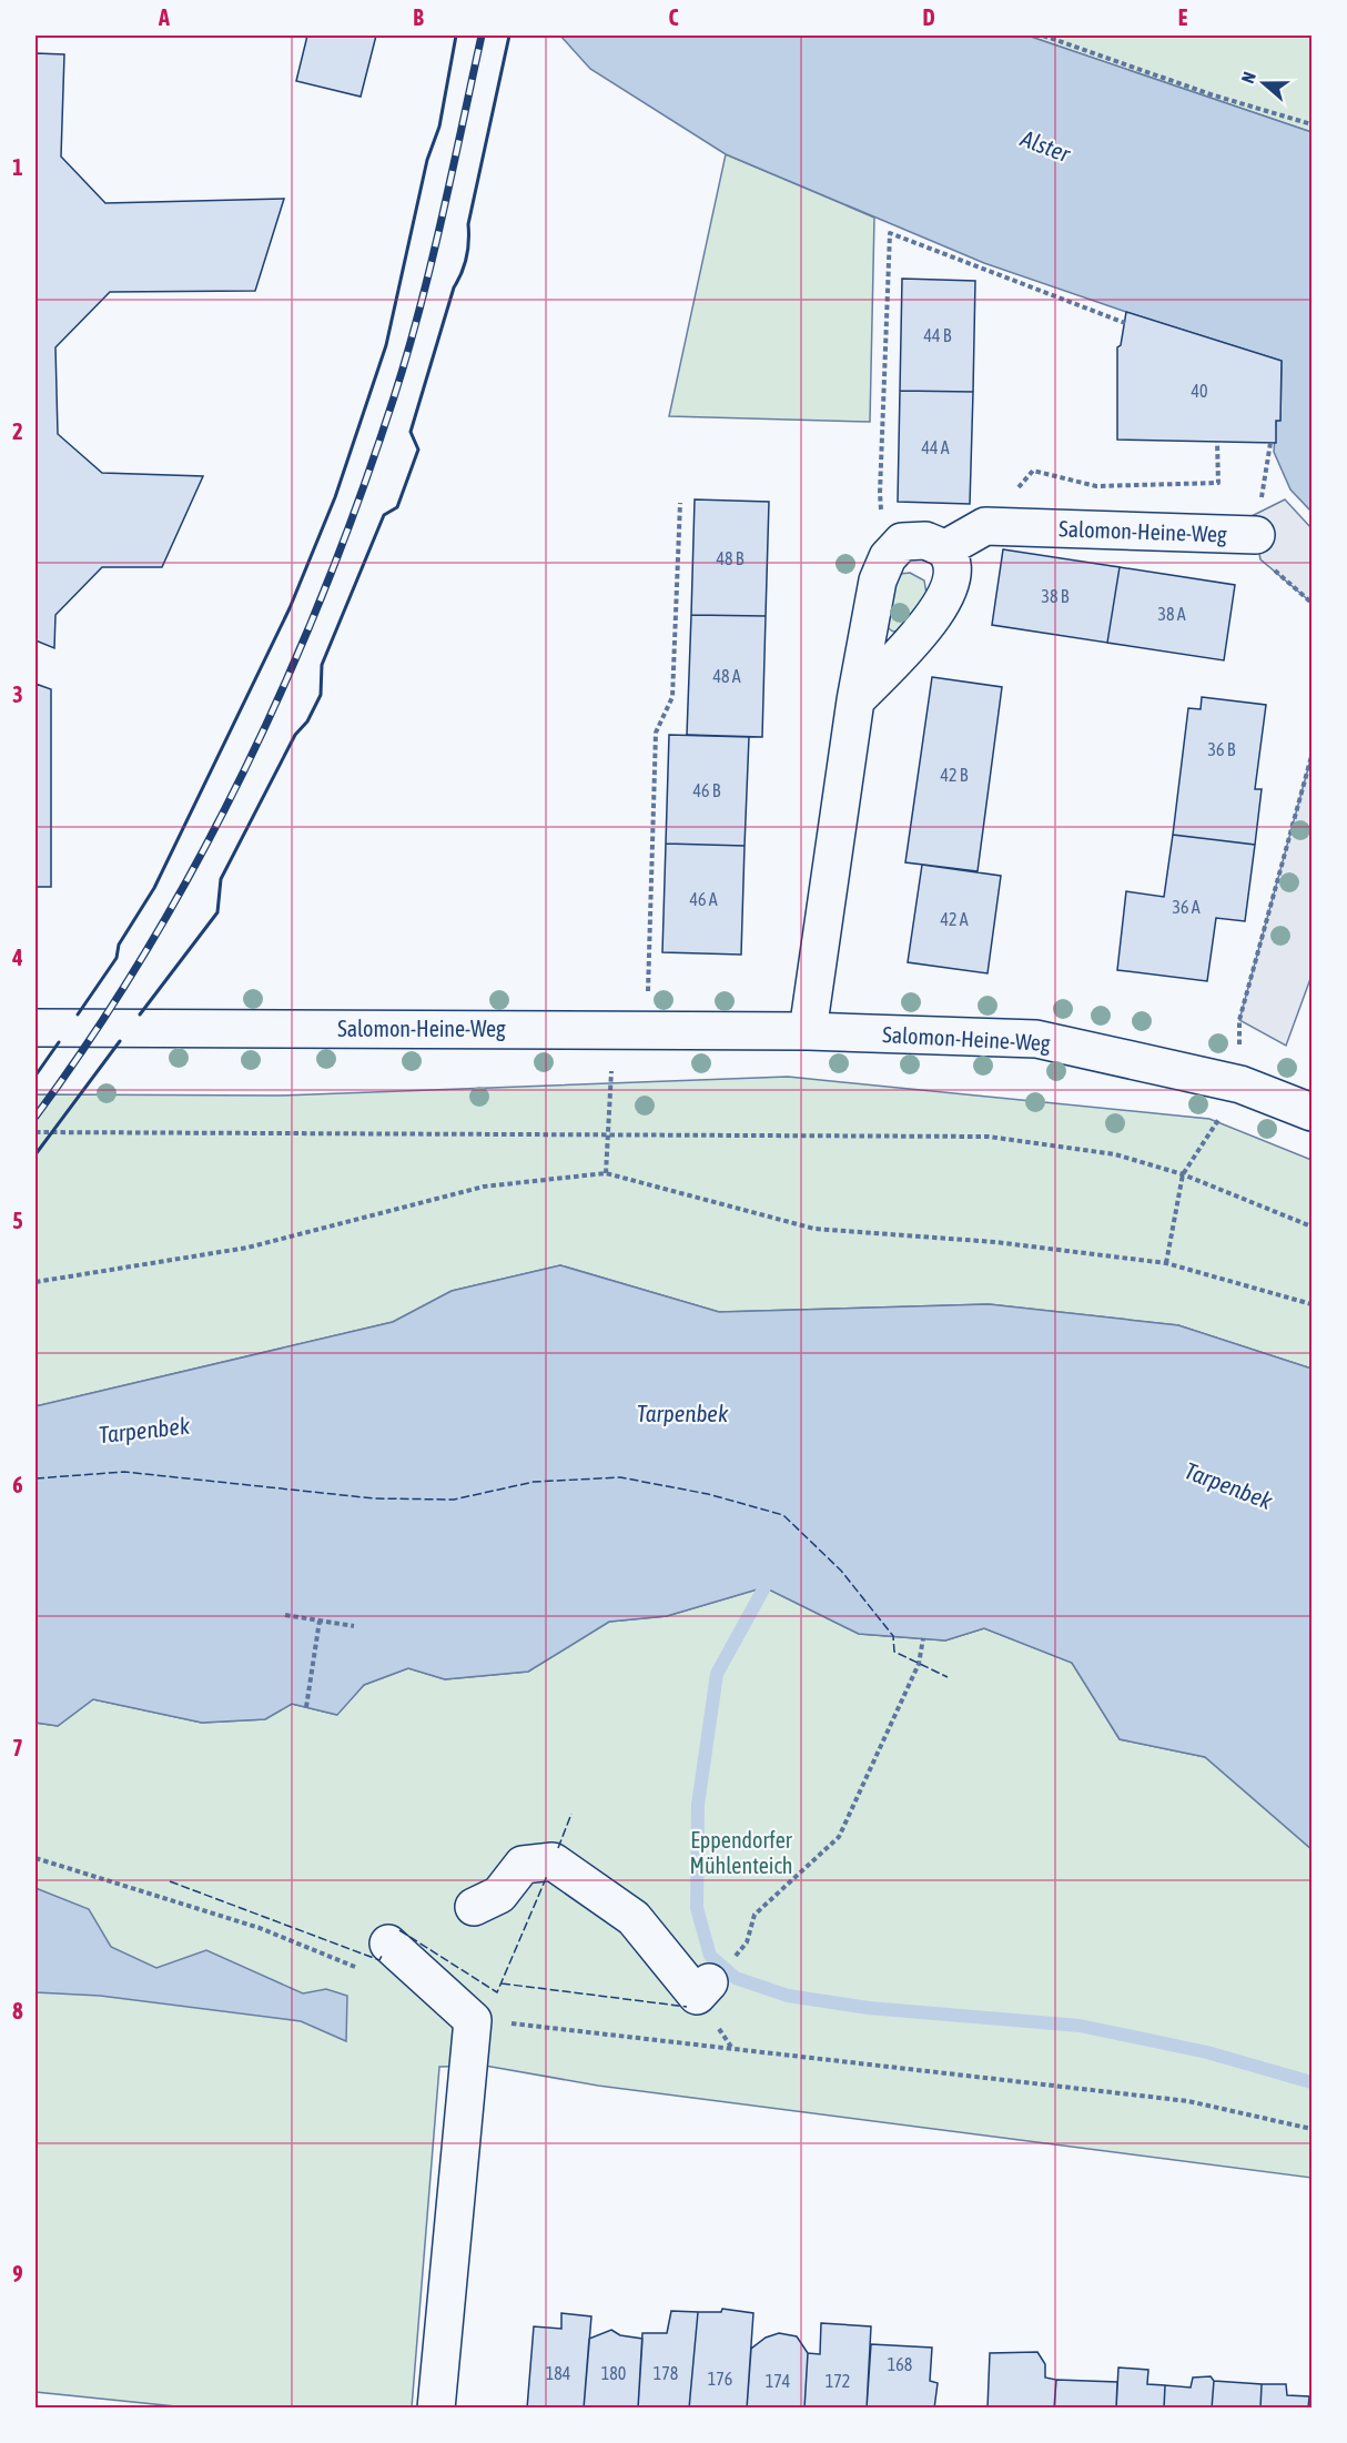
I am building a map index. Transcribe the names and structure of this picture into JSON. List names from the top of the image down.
{
  "streets": {
    "street": ["Salomon-Heine-Weg"]
  },
  "water": ["Alster", "Tarpenbek"],
  "parks": ["Eppendorfer Mühlenteich"],
  "house_numbers": [
    "44 B",
    "40",
    "44 A",
    "48 B",
    "38 B",
    "38 A",
    "48 A",
    "36 B",
    "42 B",
    "46 B",
    "46 A",
    "36 A",
    "42 A",
    "168",
    "184",
    "180",
    "178",
    "176",
    "174",
    "172"
  ],
  "north": "left",
  "grid": {
    "columns": [
      "A",
      "B",
      "C",
      "D",
      "E"
    ],
    "rows": [
      "1",
      "2",
      "3",
      "4",
      "5",
      "6",
      "7",
      "8",
      "9"
    ]
  }
}
